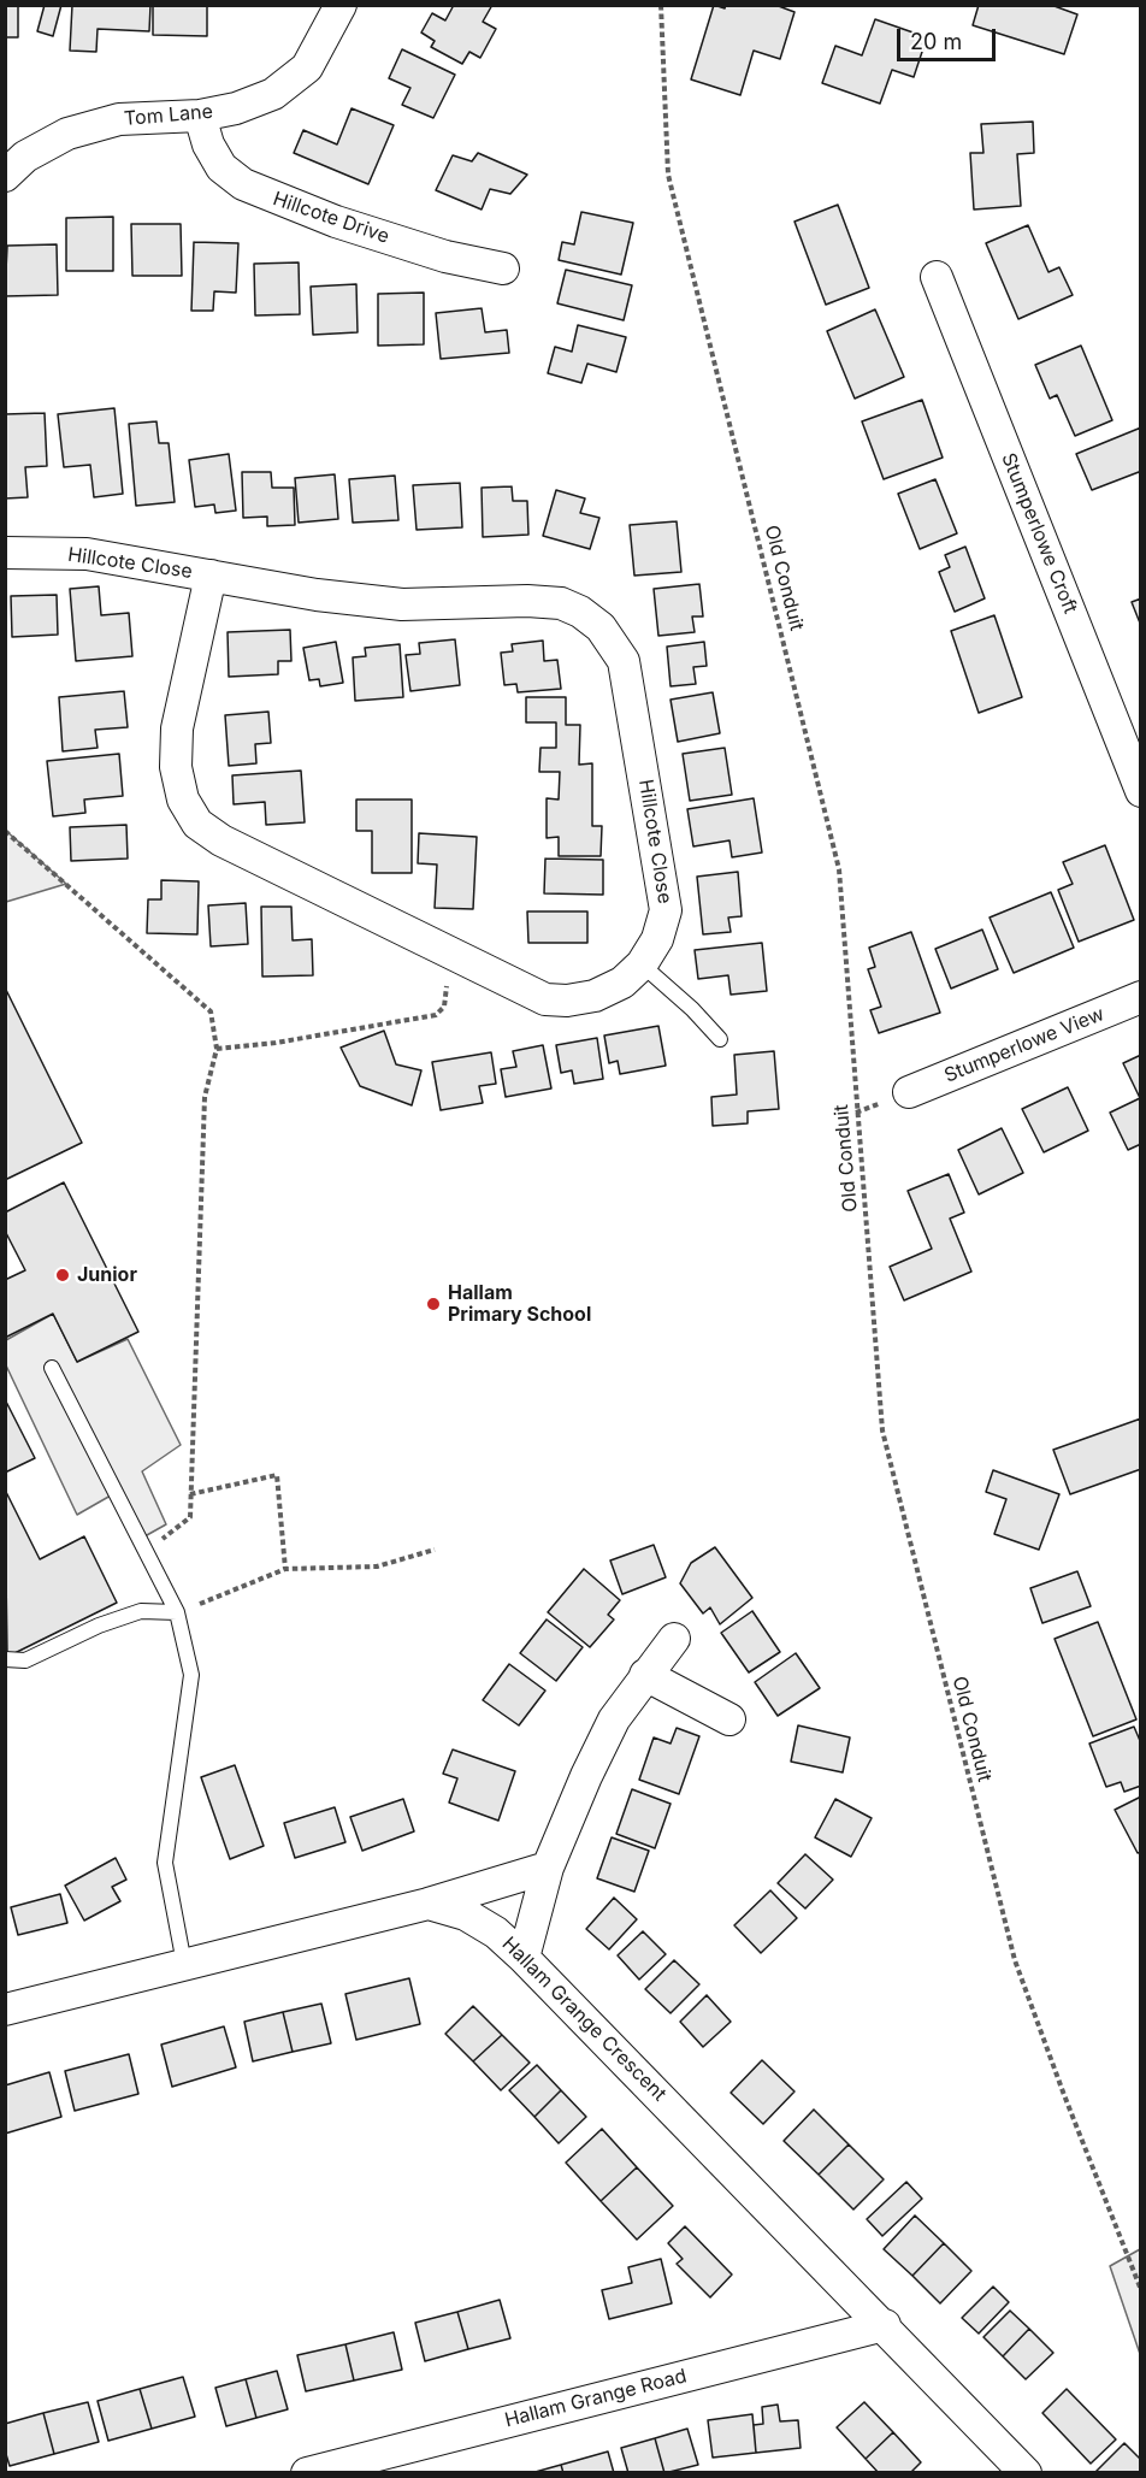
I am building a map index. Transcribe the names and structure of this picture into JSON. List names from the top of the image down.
{
  "streets": {
    "street": [
      "Tom Lane",
      "Hillcote Drive",
      "Stumperlowe Croft",
      "Hillcote Close",
      "Stumperlowe View",
      "Hallam Grange Crescent",
      "Hallam Grange Road"
    ],
    "path": ["Old Conduit"]
  },
  "crossings": [
    ["Tom Lane", "Hillcote Drive"],
    ["Hallam Grange Crescent", "Hallam Grange Road"]
  ],
  "places": ["Junior", "Hallam Primary School"],
  "scale_bar": "20 m"
}
